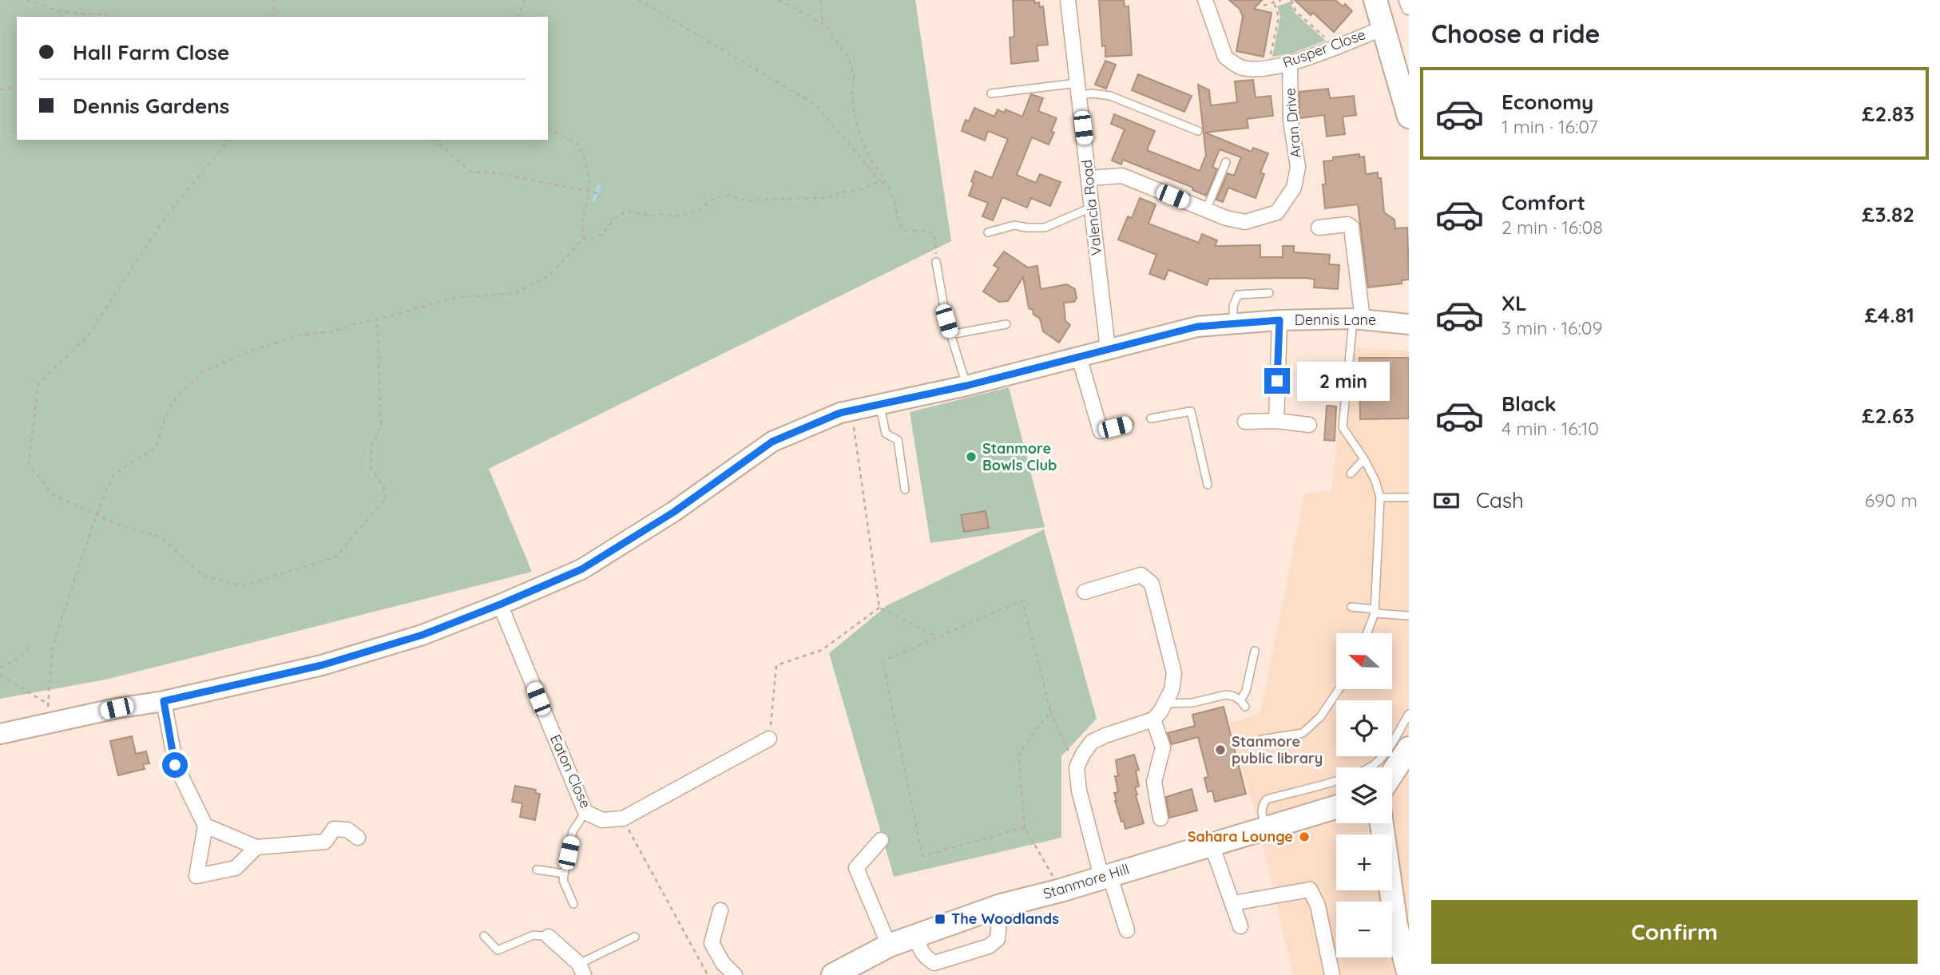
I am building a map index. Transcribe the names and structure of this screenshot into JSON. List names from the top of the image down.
{
  "streets": {
    "main road": ["Stanmore Hill"],
    "street": [
      "Rusper Close",
      "Aran Drive",
      "Valencia Road",
      "Dennis Lane",
      "Eaton Close"
    ]
  },
  "crossings": [
    ["Rusper Close", "Aran Drive"],
    ["Aran Drive", "Valencia Road"],
    ["Valencia Road", "Dennis Lane"],
    ["Dennis Lane", "Eaton Close"]
  ],
  "places": {
    "other": ["Stanmore Bowls Club", "Stanmore public library", "Sahara Lounge"],
    "transit": ["The Woodlands"]
  },
  "north": "left",
  "page": {
    "heading": "Choose a ride",
    "banner": ["Hall Farm Close", "Dennis Gardens"],
    "list": [
      {
        "name": "Economy",
        "note": "1 min · 16:07",
        "value": "£2.83"
      },
      {
        "name": "Comfort",
        "note": "2 min · 16:08",
        "value": "£3.82"
      },
      {
        "name": "XL",
        "note": "3 min · 16:09",
        "value": "£4.81"
      },
      {
        "name": "Black",
        "note": "4 min · 16:10",
        "value": "£2.63"
      }
    ],
    "bubble": "2 min",
    "pay": ["Cash", "690 m"],
    "map_buttons": ["+", "−"],
    "buttons": "Confirm"
  }
}
